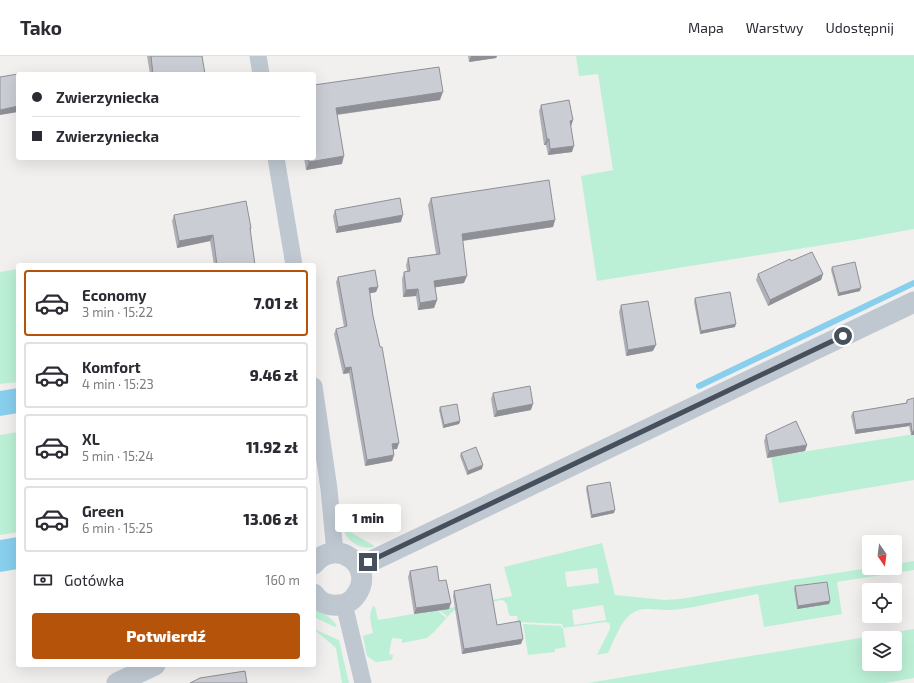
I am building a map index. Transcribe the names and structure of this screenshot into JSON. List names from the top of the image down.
{
  "north": "bottom",
  "page": {
    "header": "Tako",
    "nav": ["Mapa", "Warstwy", "Udostępnij"],
    "banner": ["Zwierzyniecka", "Zwierzyniecka"],
    "list": [
      {
        "name": "Economy",
        "note": "3 min · 15:22",
        "value": "7.01 zł"
      },
      {
        "name": "Komfort",
        "note": "4 min · 15:23",
        "value": "9.46 zł"
      },
      {
        "name": "XL",
        "note": "5 min · 15:24",
        "value": "11.92 zł"
      },
      {
        "name": "Green",
        "note": "6 min · 15:25",
        "value": "13.06 zł"
      }
    ],
    "bubble": "1 min",
    "pay": ["Gotówka", "160 m"],
    "buttons": "Potwierdź"
  }
}
